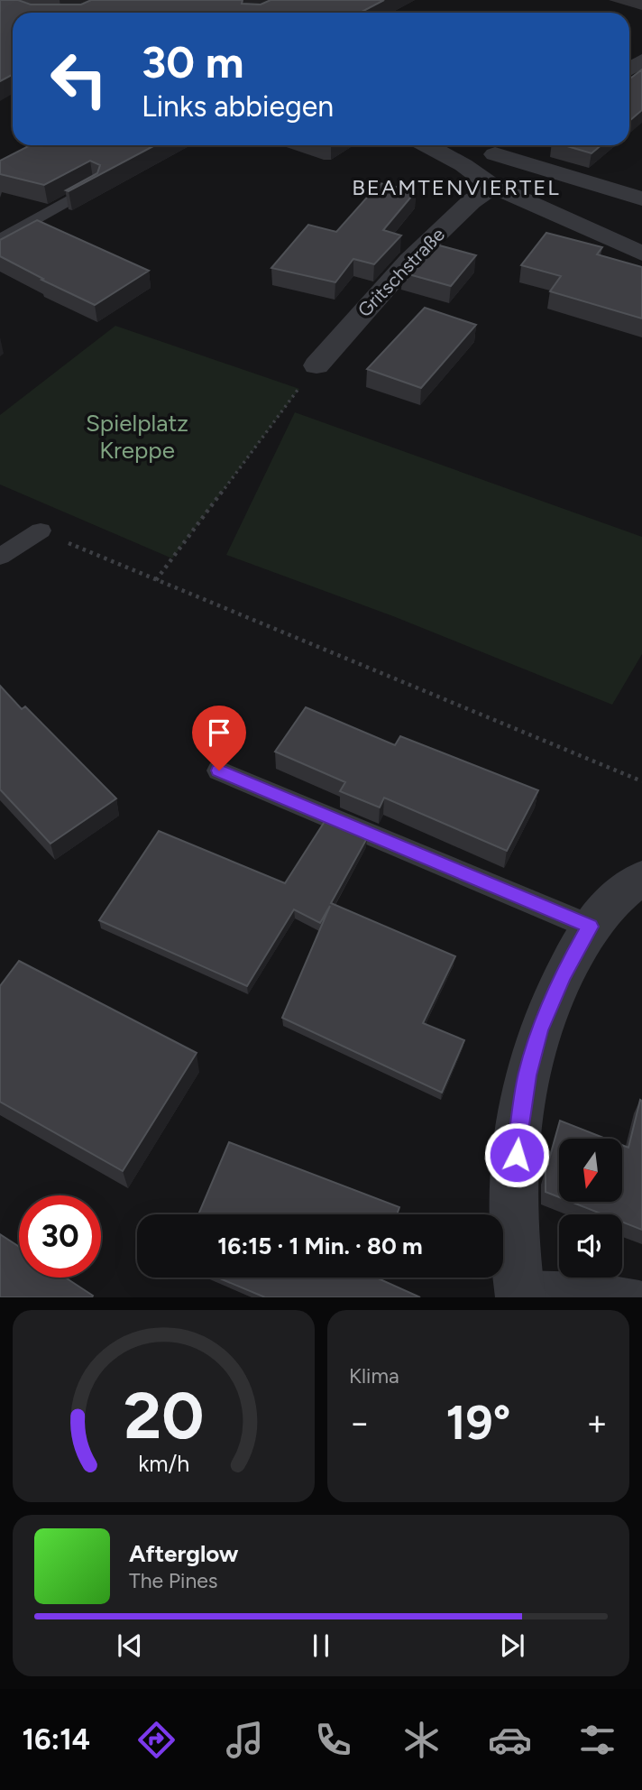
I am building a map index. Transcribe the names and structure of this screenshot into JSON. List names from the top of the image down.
{
  "streets": {
    "street": ["Gritschstraße"]
  },
  "districts": ["BEAMTENVIERTEL"],
  "parks": ["Spielplatz Kreppe"],
  "north": "bottom",
  "page": {
    "turn": ["30 m", "Links abbiegen"],
    "limit": "30",
    "trip": "16:15 · 1 Min. · 80 m",
    "tile": "Klima",
    "heat": ["−", "19°", "+"],
    "song": ["Afterglow", "The Pines"],
    "tabs": "16:14",
    "gauge": ["20", "km/h"]
  }
}
